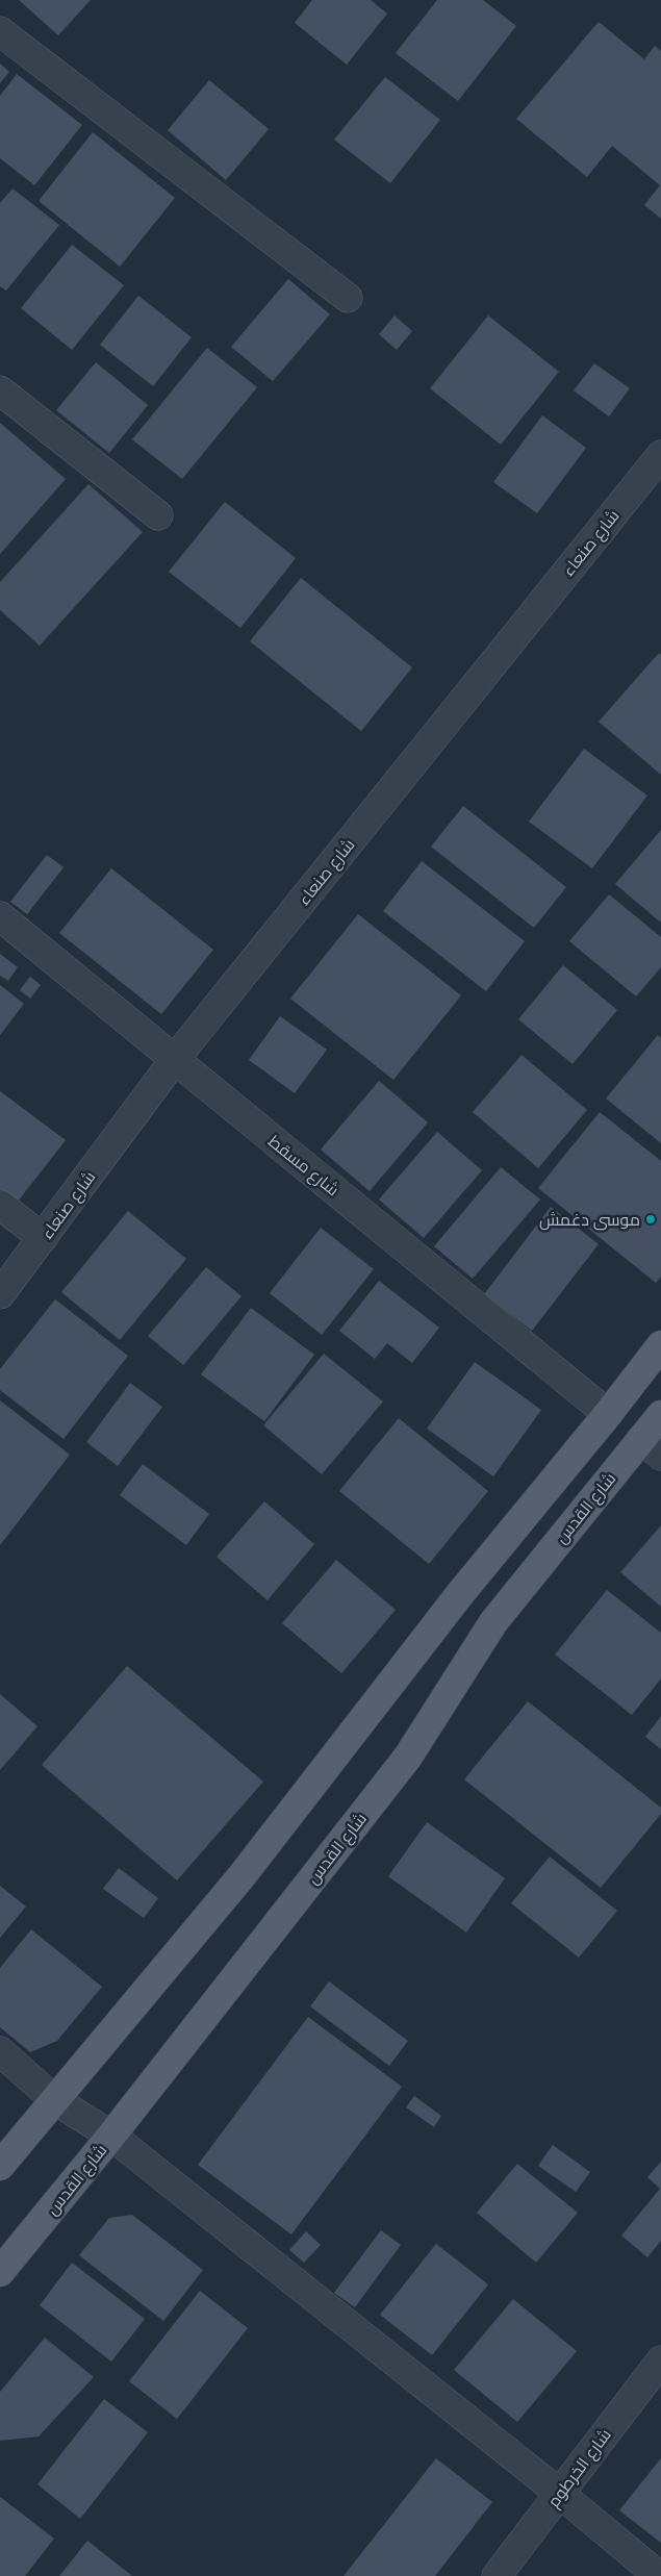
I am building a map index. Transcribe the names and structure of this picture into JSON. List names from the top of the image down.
{
  "streets": {
    "main road": ["شارع القدس"],
    "street": ["شارع صنعاء", "شارع مسقط", "شارع الخرطوم"]
  },
  "crossings": [
    ["شارع صنعاء", "شارع مسقط"]
  ],
  "places": ["موسى دغمش"]
}
